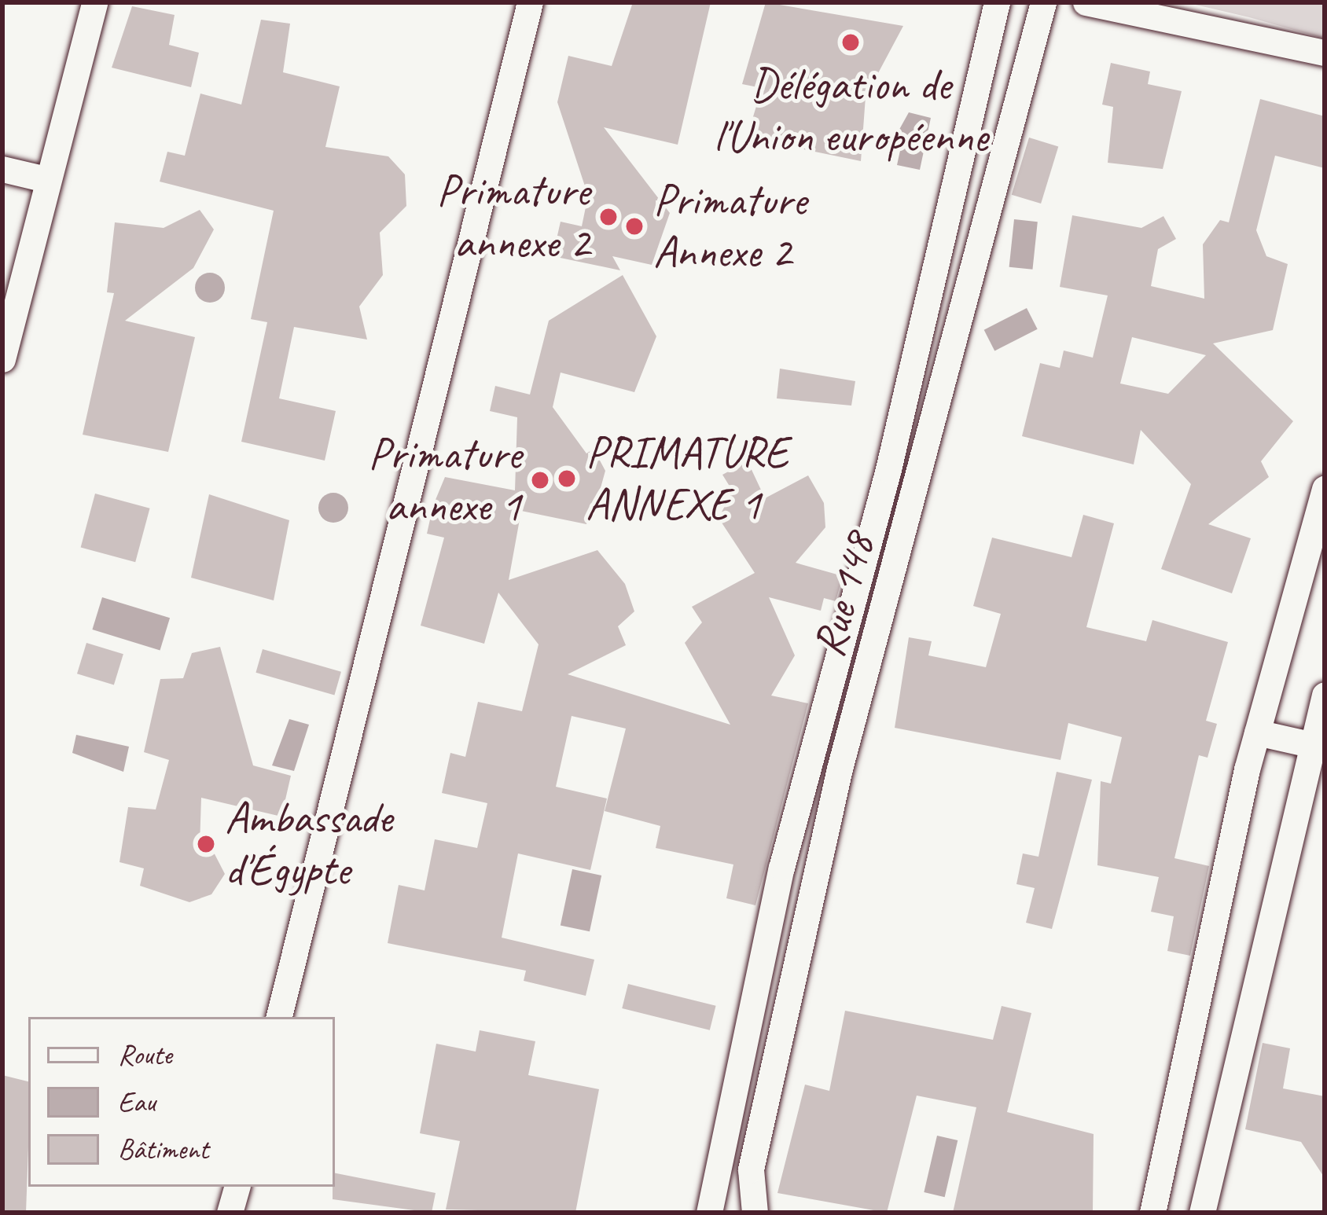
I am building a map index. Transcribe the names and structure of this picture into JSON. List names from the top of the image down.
{
  "streets": {
    "street": ["Rue 148"]
  },
  "places": [
    "Délégation de l'Union européenne",
    "Primature annexe 2",
    "Primature Annexe 2",
    "PRIMATURE ANNEXE 1",
    "Primature annexe 1",
    "Ambassade d'Égypte"
  ],
  "legend": ["Route", "Eau", "Bâtiment"]
}
